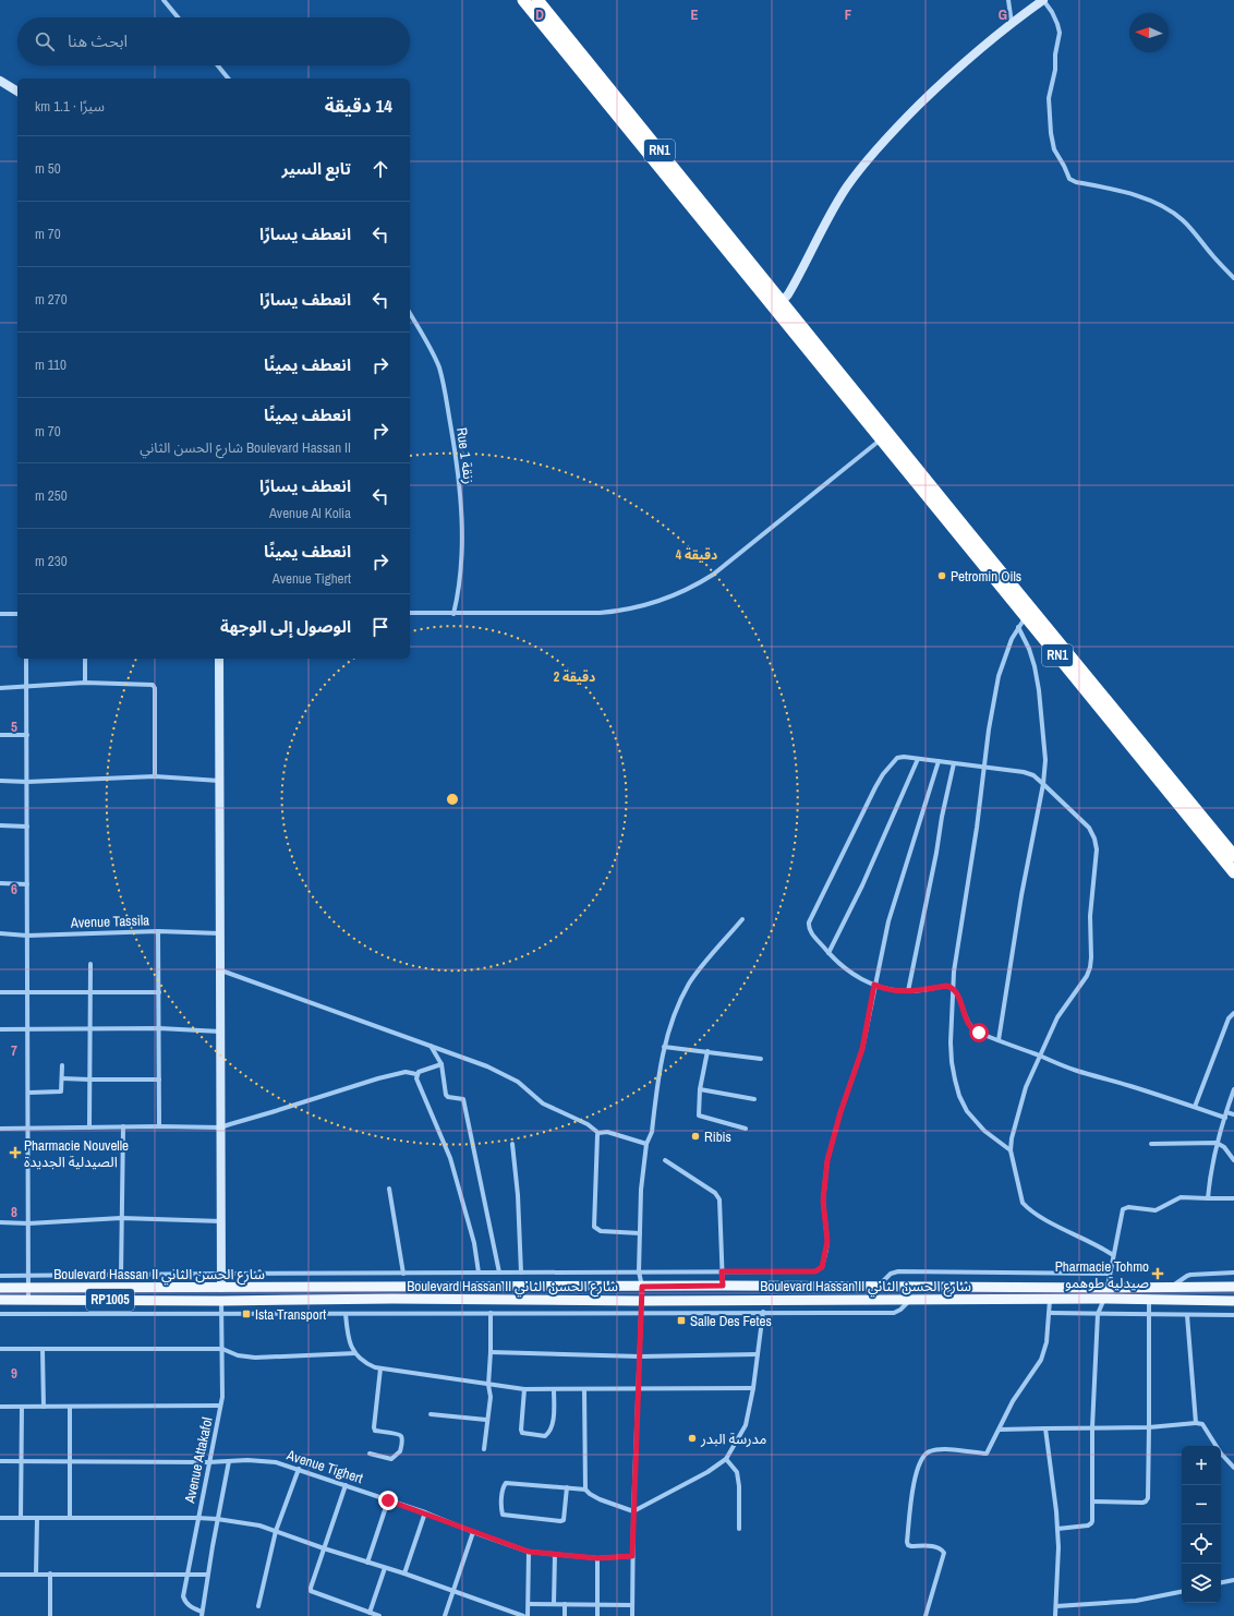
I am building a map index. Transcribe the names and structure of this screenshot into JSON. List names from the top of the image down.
{
  "streets": {
    "highway": ["RN1"],
    "main road": ["Boulevard Hassan II شارع الحسن الثاني", "RP1005"],
    "street": [
      "Rue 1 زنقة",
      "Avenue Tassila",
      "Avenue Attakafol",
      "Avenue Tighert"
    ]
  },
  "crossings": [
    ["Boulevard Hassan II شارع الحسن الثاني", "Avenue Attakafol"],
    ["Avenue Attakafol", "Avenue Tighert"]
  ],
  "places": {
    "other": ["Petromin Oils", "Ribis", "مدرسة البدر"],
    "health": ["Pharmacie Nouvelle الصيدلية الجديدة", "Pharmacie Tohmo صيدلية طوهمو"],
    "transit": ["Ista Transport", "Salle Des Fetes"]
  },
  "north": "left",
  "page": {
    "search": "ابحث هنا",
    "heading": ["14 دقيقة", "سيرًا · 1.1 km"],
    "list": [
      ["تابع السير", "50 m"],
      ["انعطف يسارًا", "70 m"],
      ["انعطف يسارًا", "270 m"],
      ["انعطف يمينًا", "110 m"],
      ["انعطف يمينًا", "Boulevard Hassan II شارع الحسن الثاني", "70 m"],
      ["انعطف يسارًا", "Avenue Al Kolia", "250 m"],
      ["انعطف يمينًا", "Avenue Tighert", "230 m"],
      "الوصول إلى الوجهة"
    ],
    "map_buttons": ["+", "−"]
  },
  "grid": {
    "columns": [
      "D",
      "E",
      "F",
      "G"
    ],
    "rows": [
      "5",
      "6",
      "7",
      "8",
      "9"
    ]
  },
  "rings": ["4 دقيقة", "2 دقيقة"]
}
